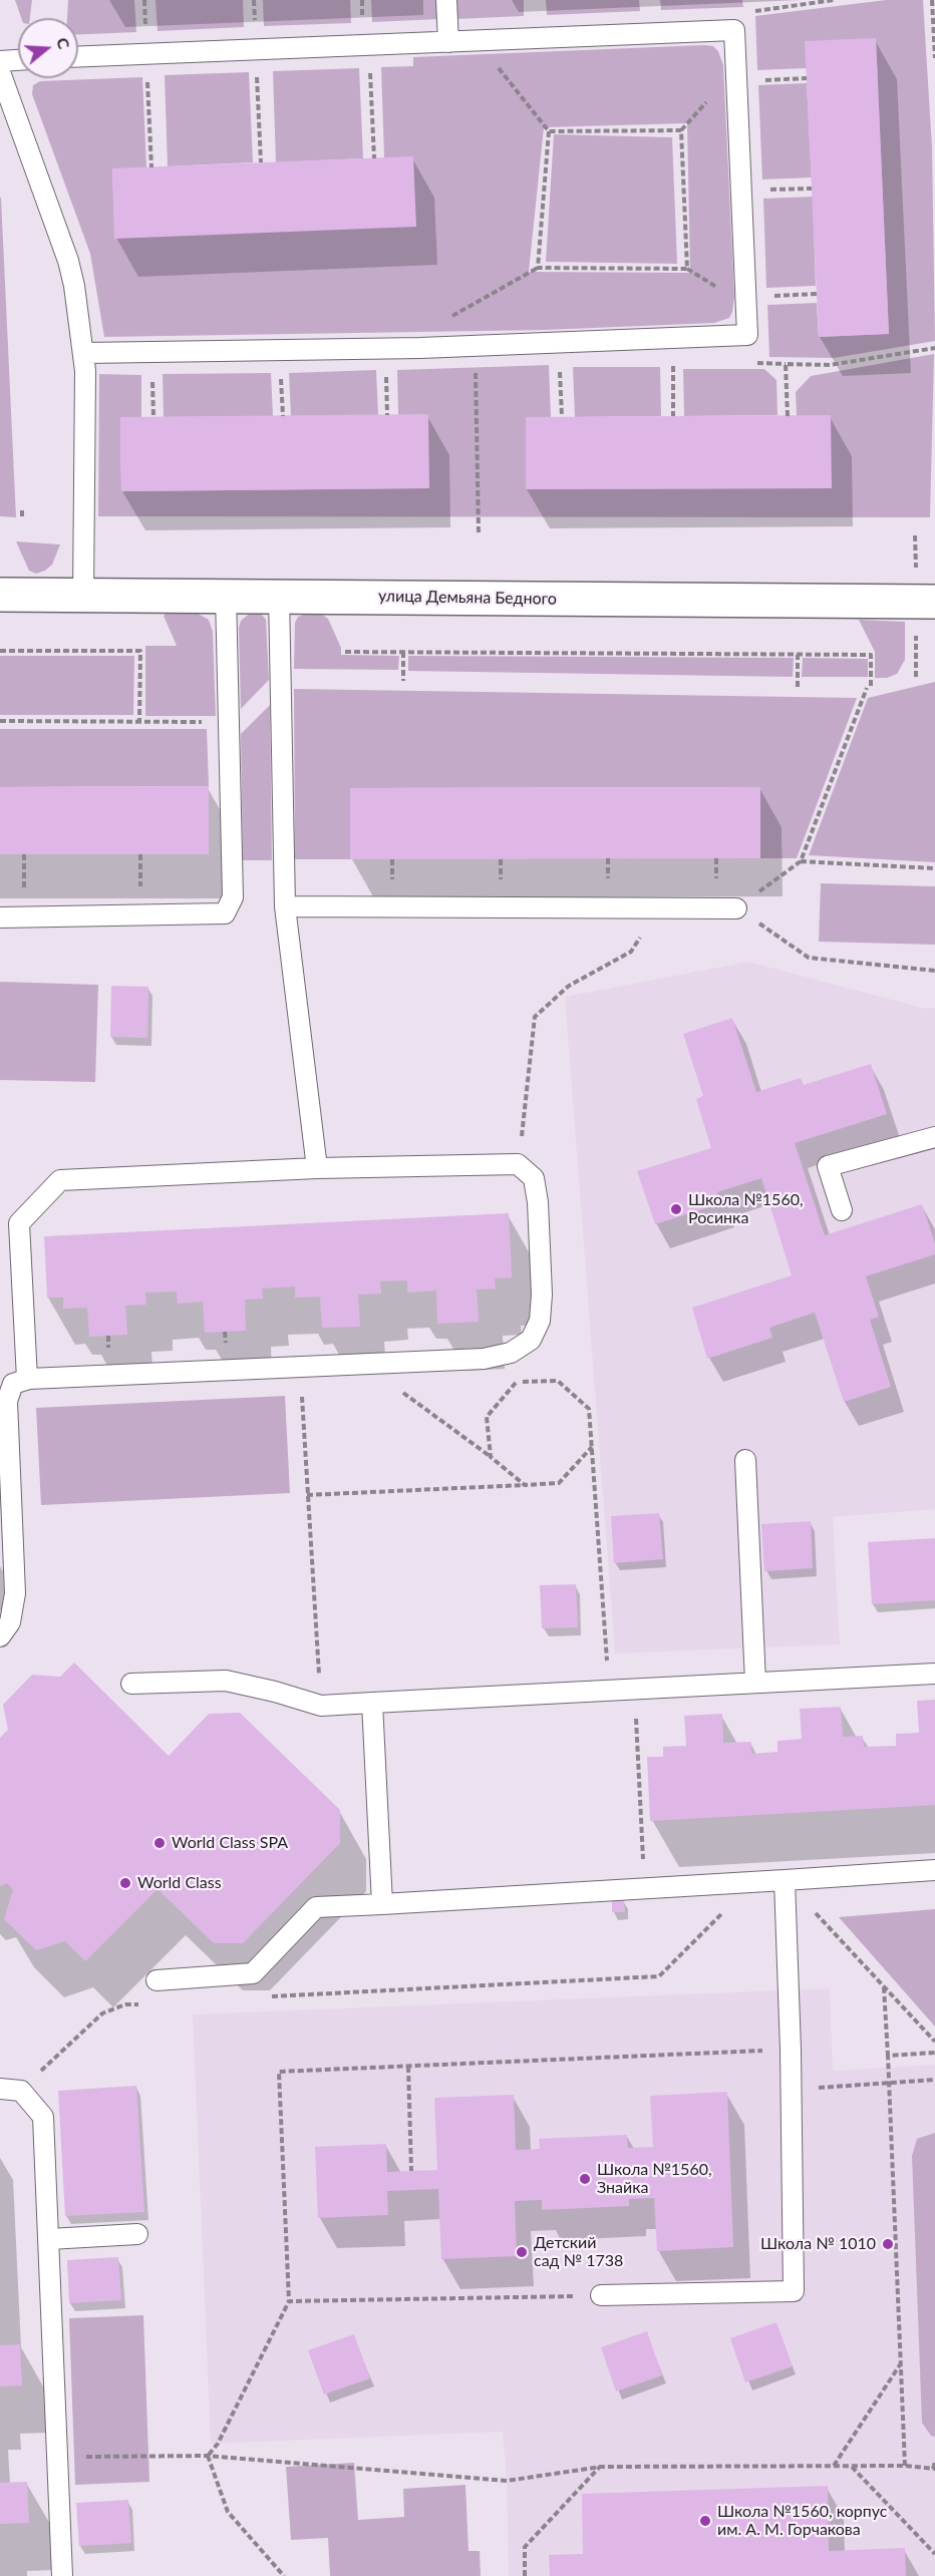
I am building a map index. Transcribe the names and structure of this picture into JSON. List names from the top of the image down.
{
  "streets": {
    "street": ["улица Демьяна Бедного"]
  },
  "places": [
    "Школа №1560, Росинка",
    "World Class SPA",
    "World Class",
    "Школа №1560, Знайка",
    "Школа № 1010",
    "Детский сад № 1738",
    "Школа №1560, корпус им. А. М. Горчакова"
  ],
  "north": "right"
}
